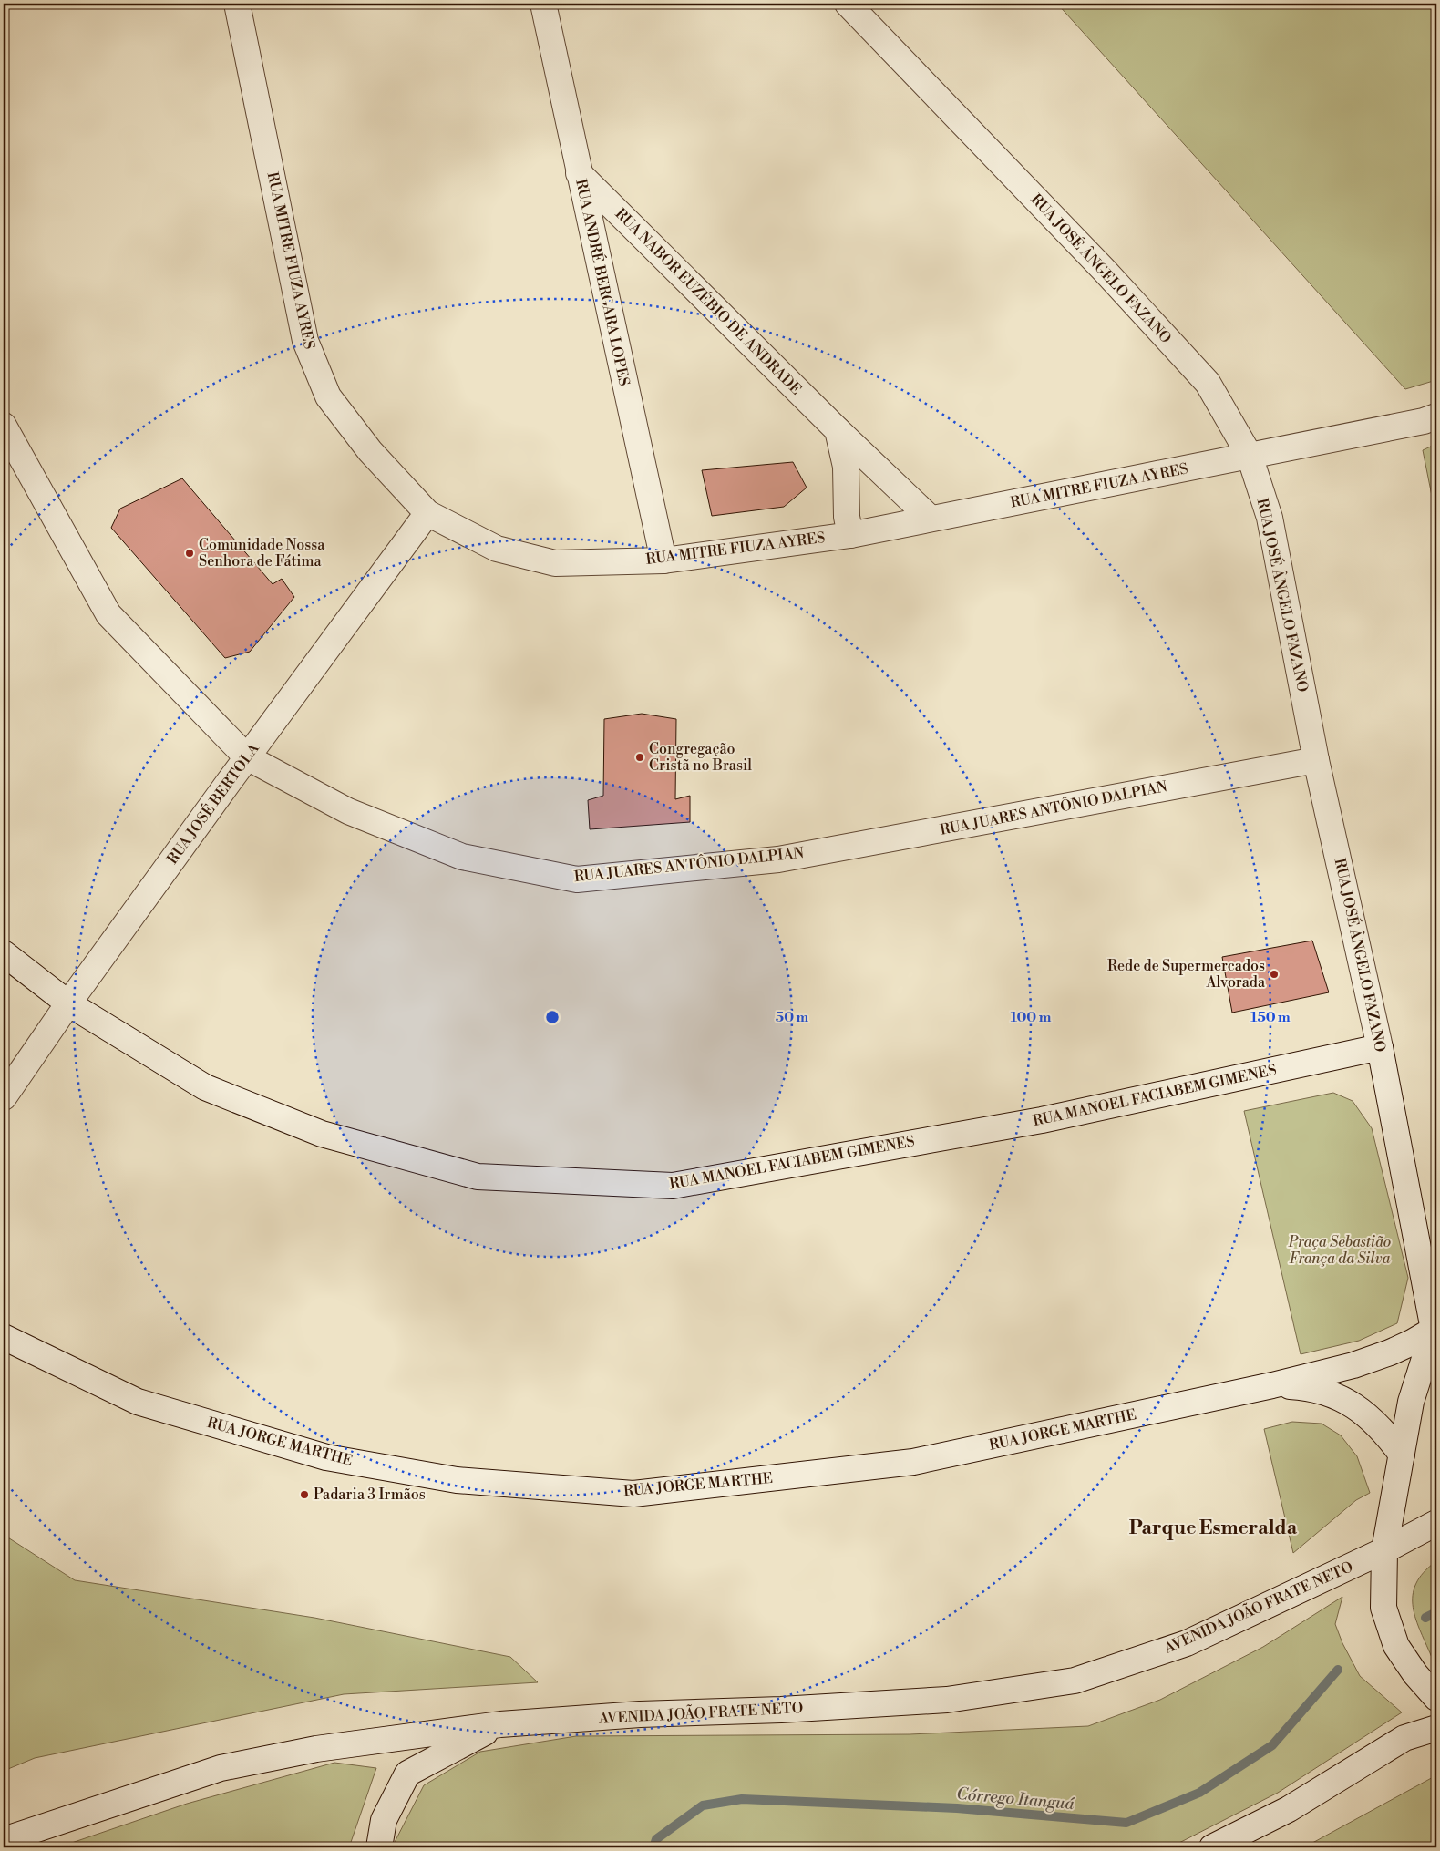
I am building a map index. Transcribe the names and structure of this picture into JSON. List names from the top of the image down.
{
  "streets": {
    "street": [
      "RUA MITRE FIUZA AYRES",
      "RUA JOSÉ ÂNGELO FAZANO",
      "RUA ANDRÉ BERGARA LOPES",
      "RUA NABOR EUZÉBIO DE ANDRADE",
      "RUA JOSÉ BERTOLA",
      "RUA JUARES ANTÔNIO DALPIAN",
      "RUA MANOEL FACIABEM GIMENES",
      "RUA JORGE MARTHE",
      "AVENIDA JOÃO FRATE NETO"
    ]
  },
  "crossings": [
    ["RUA MITRE FIUZA AYRES", "RUA JOSÉ ÂNGELO FAZANO"],
    ["RUA MITRE FIUZA AYRES", "RUA ANDRÉ BERGARA LOPES"],
    ["RUA MITRE FIUZA AYRES", "RUA NABOR EUZÉBIO DE ANDRADE"],
    ["RUA MITRE FIUZA AYRES", "RUA JOSÉ BERTOLA"],
    ["RUA JOSÉ ÂNGELO FAZANO", "RUA JUARES ANTÔNIO DALPIAN"],
    ["RUA JOSÉ ÂNGELO FAZANO", "RUA MANOEL FACIABEM GIMENES"],
    ["RUA JOSÉ ÂNGELO FAZANO", "RUA JORGE MARTHE"],
    ["RUA JOSÉ ÂNGELO FAZANO", "AVENIDA JOÃO FRATE NETO"],
    ["RUA ANDRÉ BERGARA LOPES", "RUA NABOR EUZÉBIO DE ANDRADE"],
    ["RUA JOSÉ BERTOLA", "RUA JUARES ANTÔNIO DALPIAN"],
    ["RUA JOSÉ BERTOLA", "RUA MANOEL FACIABEM GIMENES"]
  ],
  "districts": ["Parque Esmeralda"],
  "water": ["Córrego Itanguá"],
  "parks": ["Praça Sebastião França da Silva"],
  "places": [
    "Comunidade Nossa Senhora de Fátima",
    "Congregação Cristã no Brasil",
    "Rede de Supermercados Alvorada",
    "Padaria 3 Irmãos"
  ],
  "rings": ["50 m", "100 m", "150 m"]
}
